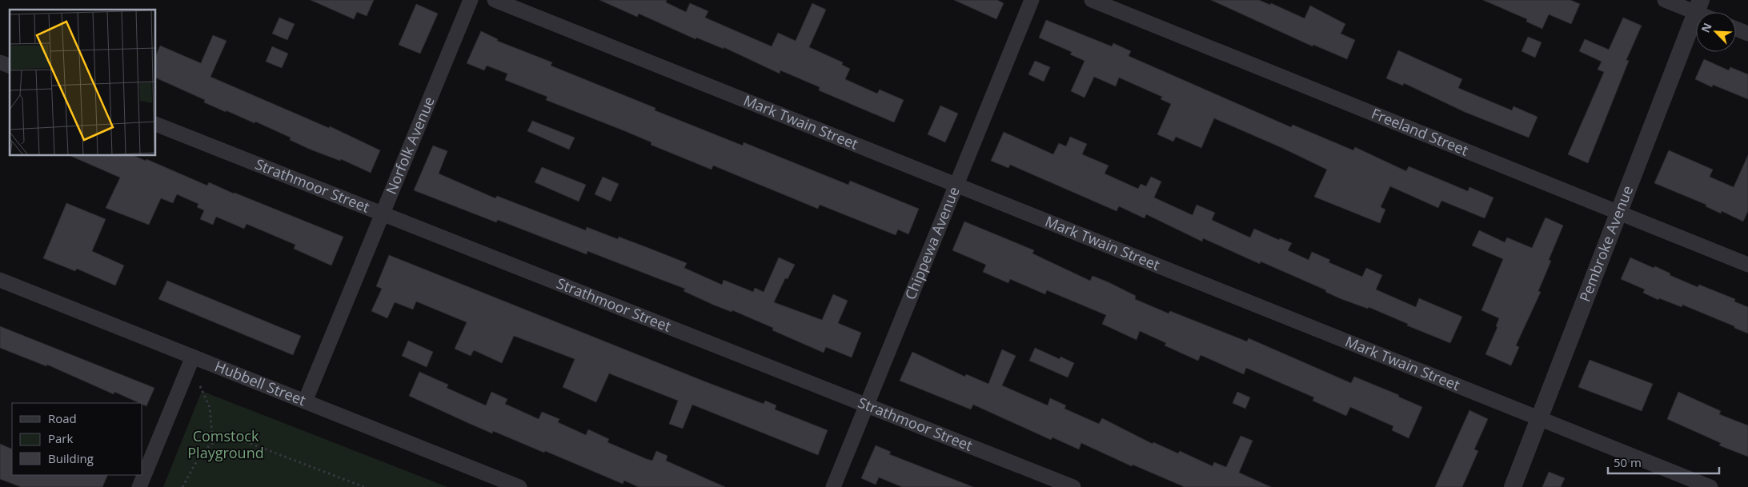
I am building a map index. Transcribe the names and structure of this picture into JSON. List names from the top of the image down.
{
  "streets": {
    "street": [
      "Mark Twain Street",
      "Freeland Street",
      "Norfolk Avenue",
      "Strathmoor Street",
      "Chippewa Avenue",
      "Pembroke Avenue",
      "Hubbell Street"
    ]
  },
  "crossings": [
    ["Mark Twain Street", "Chippewa Avenue"],
    ["Mark Twain Street", "Pembroke Avenue"],
    ["Freeland Street", "Pembroke Avenue"],
    ["Norfolk Avenue", "Strathmoor Street"],
    ["Norfolk Avenue", "Hubbell Street"],
    ["Strathmoor Street", "Chippewa Avenue"]
  ],
  "parks": ["Comstock Playground"],
  "legend": ["Road", "Park", "Building"],
  "scale_bar": "50 m",
  "north": "top left"
}
